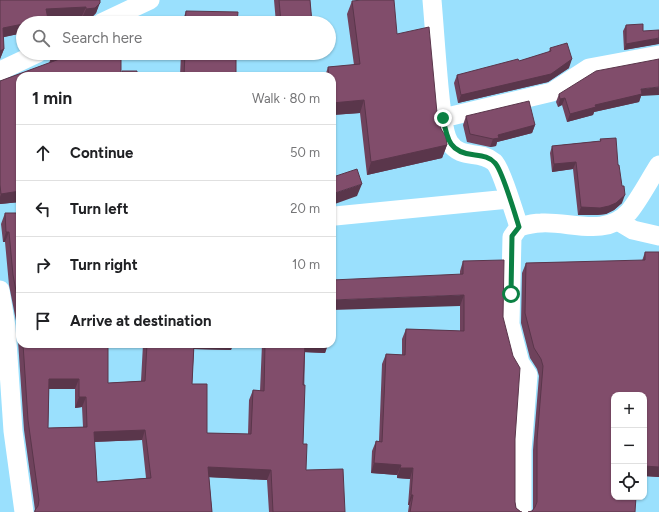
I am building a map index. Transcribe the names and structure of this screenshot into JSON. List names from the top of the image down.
{
  "page": {
    "search": "Search here",
    "heading": ["1 min", "Walk · 80 m"],
    "list": [
      ["Continue", "50 m"],
      ["Turn left", "20 m"],
      ["Turn right", "10 m"],
      "Arrive at destination"
    ],
    "map_buttons": ["+", "−"]
  }
}
